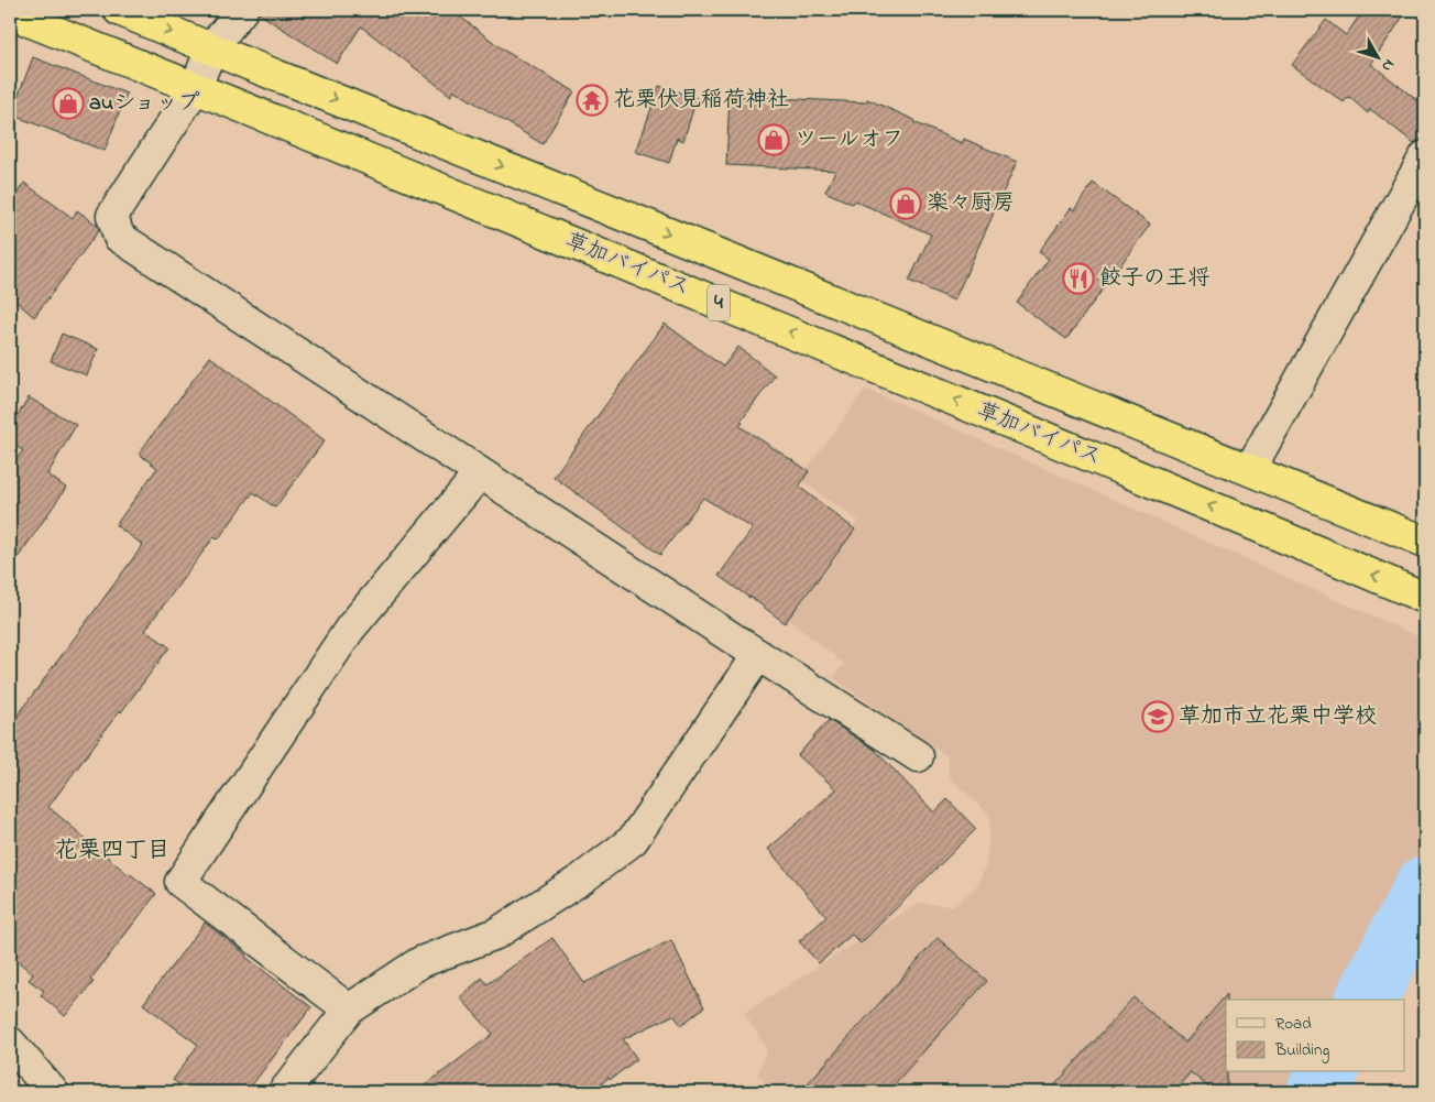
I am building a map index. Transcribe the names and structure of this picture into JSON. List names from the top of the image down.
{
  "streets": {
    "highway": ["草加バイパス", "4"]
  },
  "districts": ["花栗四丁目"],
  "places": {
    "temple": ["花栗伏見稲荷神社"],
    "shop": ["auショップ", "ツールオフ", "楽々厨房"],
    "restaurant": ["餃子の王将"],
    "school or university": ["草加市立花栗中学校"]
  },
  "legend": ["Road", "Building"],
  "north": "bottom right"
}
